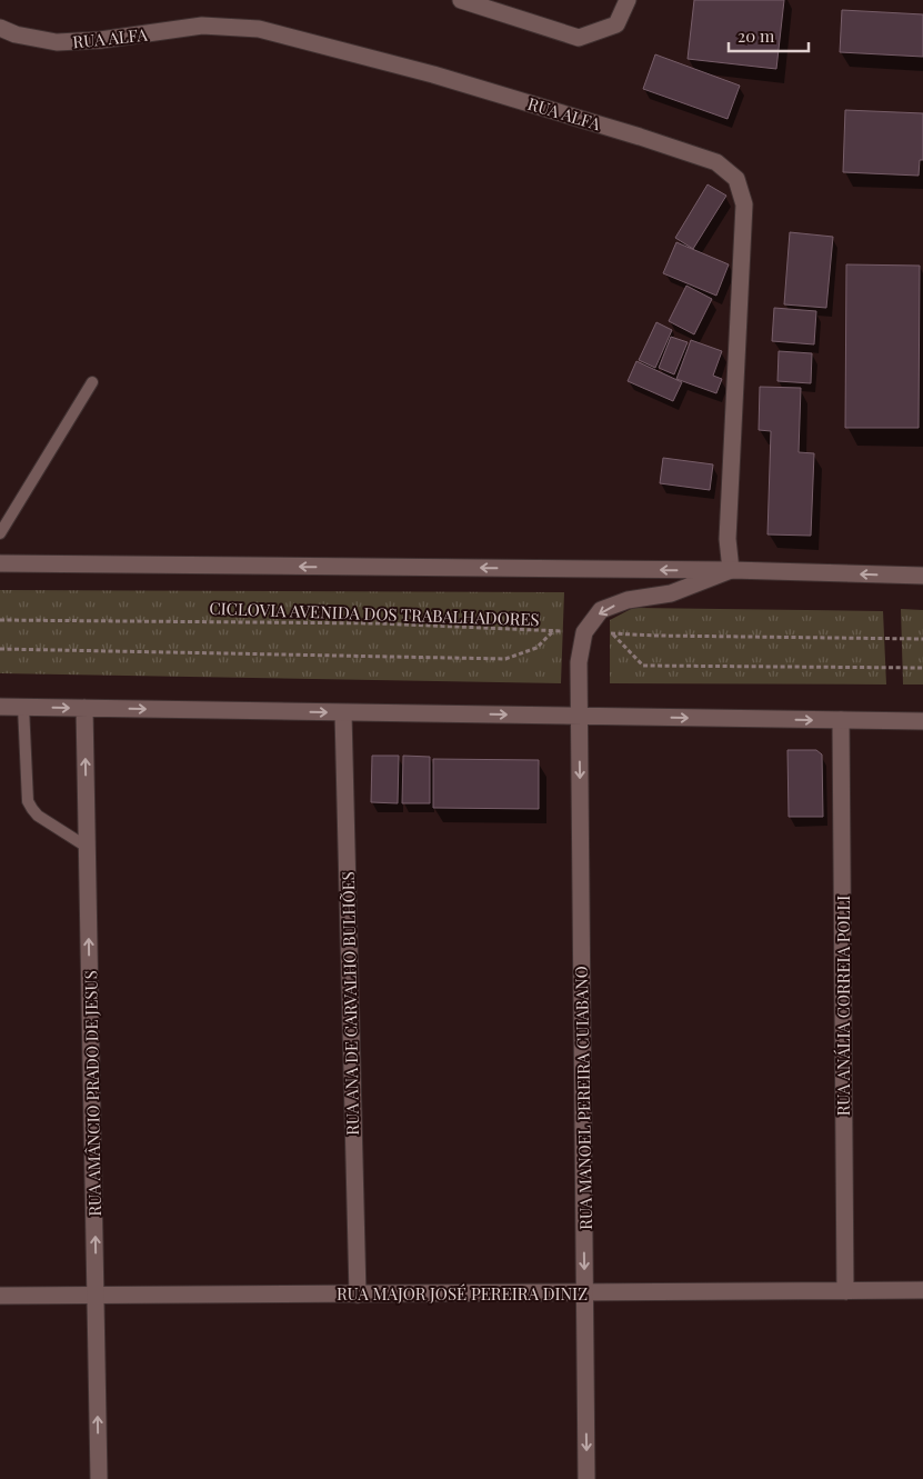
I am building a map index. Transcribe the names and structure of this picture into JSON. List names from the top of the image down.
{
  "streets": {
    "street": [
      "RUA ALFA",
      "RUA ANA DE CARVALHO BULHÕES",
      "RUA ANÁLIA CORREIA POLLI",
      "RUA AMÂNCIO PRADO DE JESUS",
      "RUA MANOEL PEREIRA CUIABANO",
      "RUA MAJOR JOSÉ PEREIRA DINIZ"
    ],
    "path": ["CICLOVIA AVENIDA DOS TRABALHADORES"]
  },
  "crossings": [
    ["RUA ALFA", "RUA MANOEL PEREIRA CUIABANO"],
    ["RUA ANA DE CARVALHO BULHÕES", "RUA MAJOR JOSÉ PEREIRA DINIZ"],
    ["RUA ANÁLIA CORREIA POLLI", "RUA MAJOR JOSÉ PEREIRA DINIZ"],
    ["RUA AMÂNCIO PRADO DE JESUS", "RUA MAJOR JOSÉ PEREIRA DINIZ"],
    ["RUA MANOEL PEREIRA CUIABANO", "RUA MAJOR JOSÉ PEREIRA DINIZ"]
  ],
  "one_way": ["RUA AMÂNCIO PRADO DE JESUS", "RUA MANOEL PEREIRA CUIABANO"],
  "scale_bar": "20 m"
}
